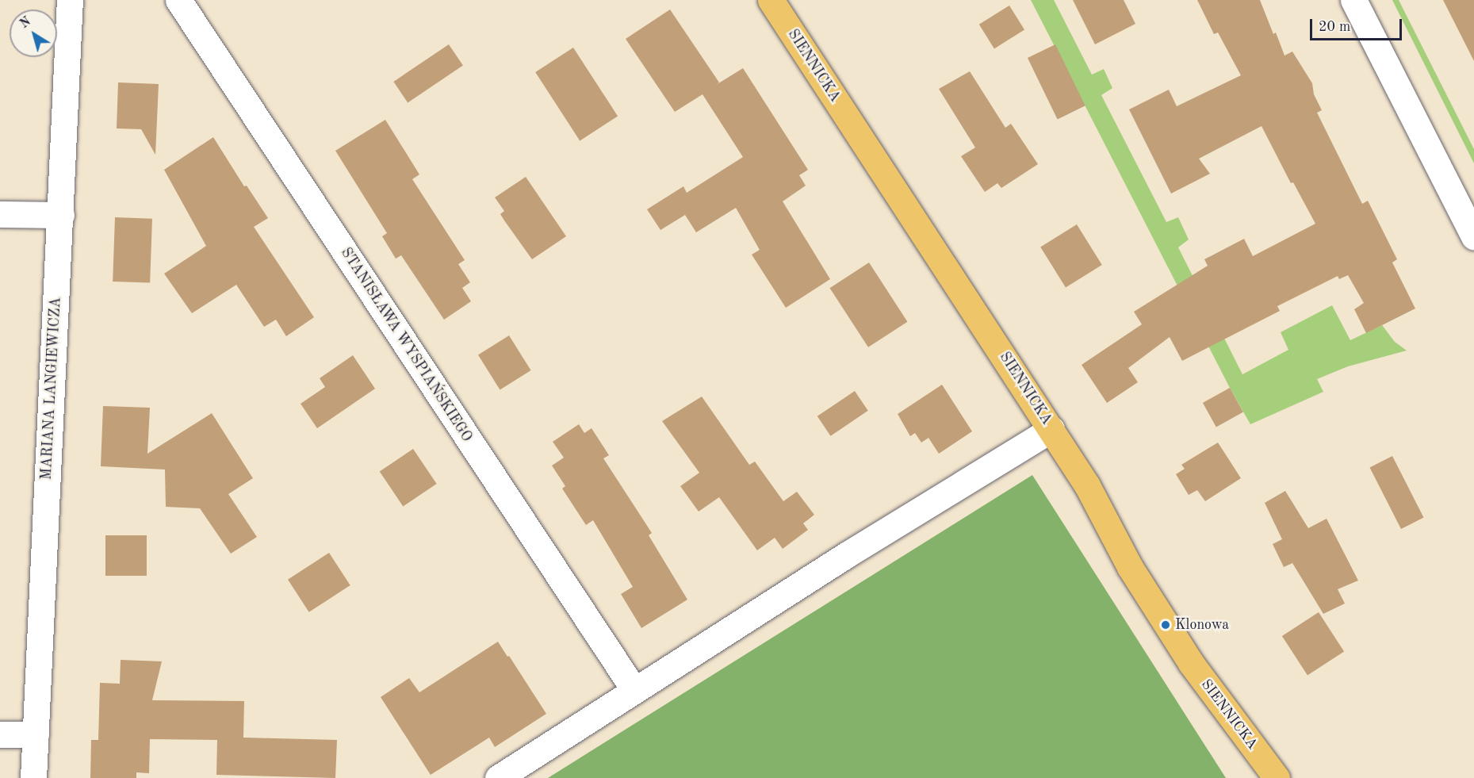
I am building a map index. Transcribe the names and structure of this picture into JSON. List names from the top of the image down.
{
  "streets": {
    "main road": ["SIENNICKA"],
    "street": ["STANISŁAWA WYSPIAŃSKIEGO", "MARIANA LANGIEWICZA"]
  },
  "places": ["Klonowa"],
  "scale_bar": "20 m",
  "north": "top left"
}
